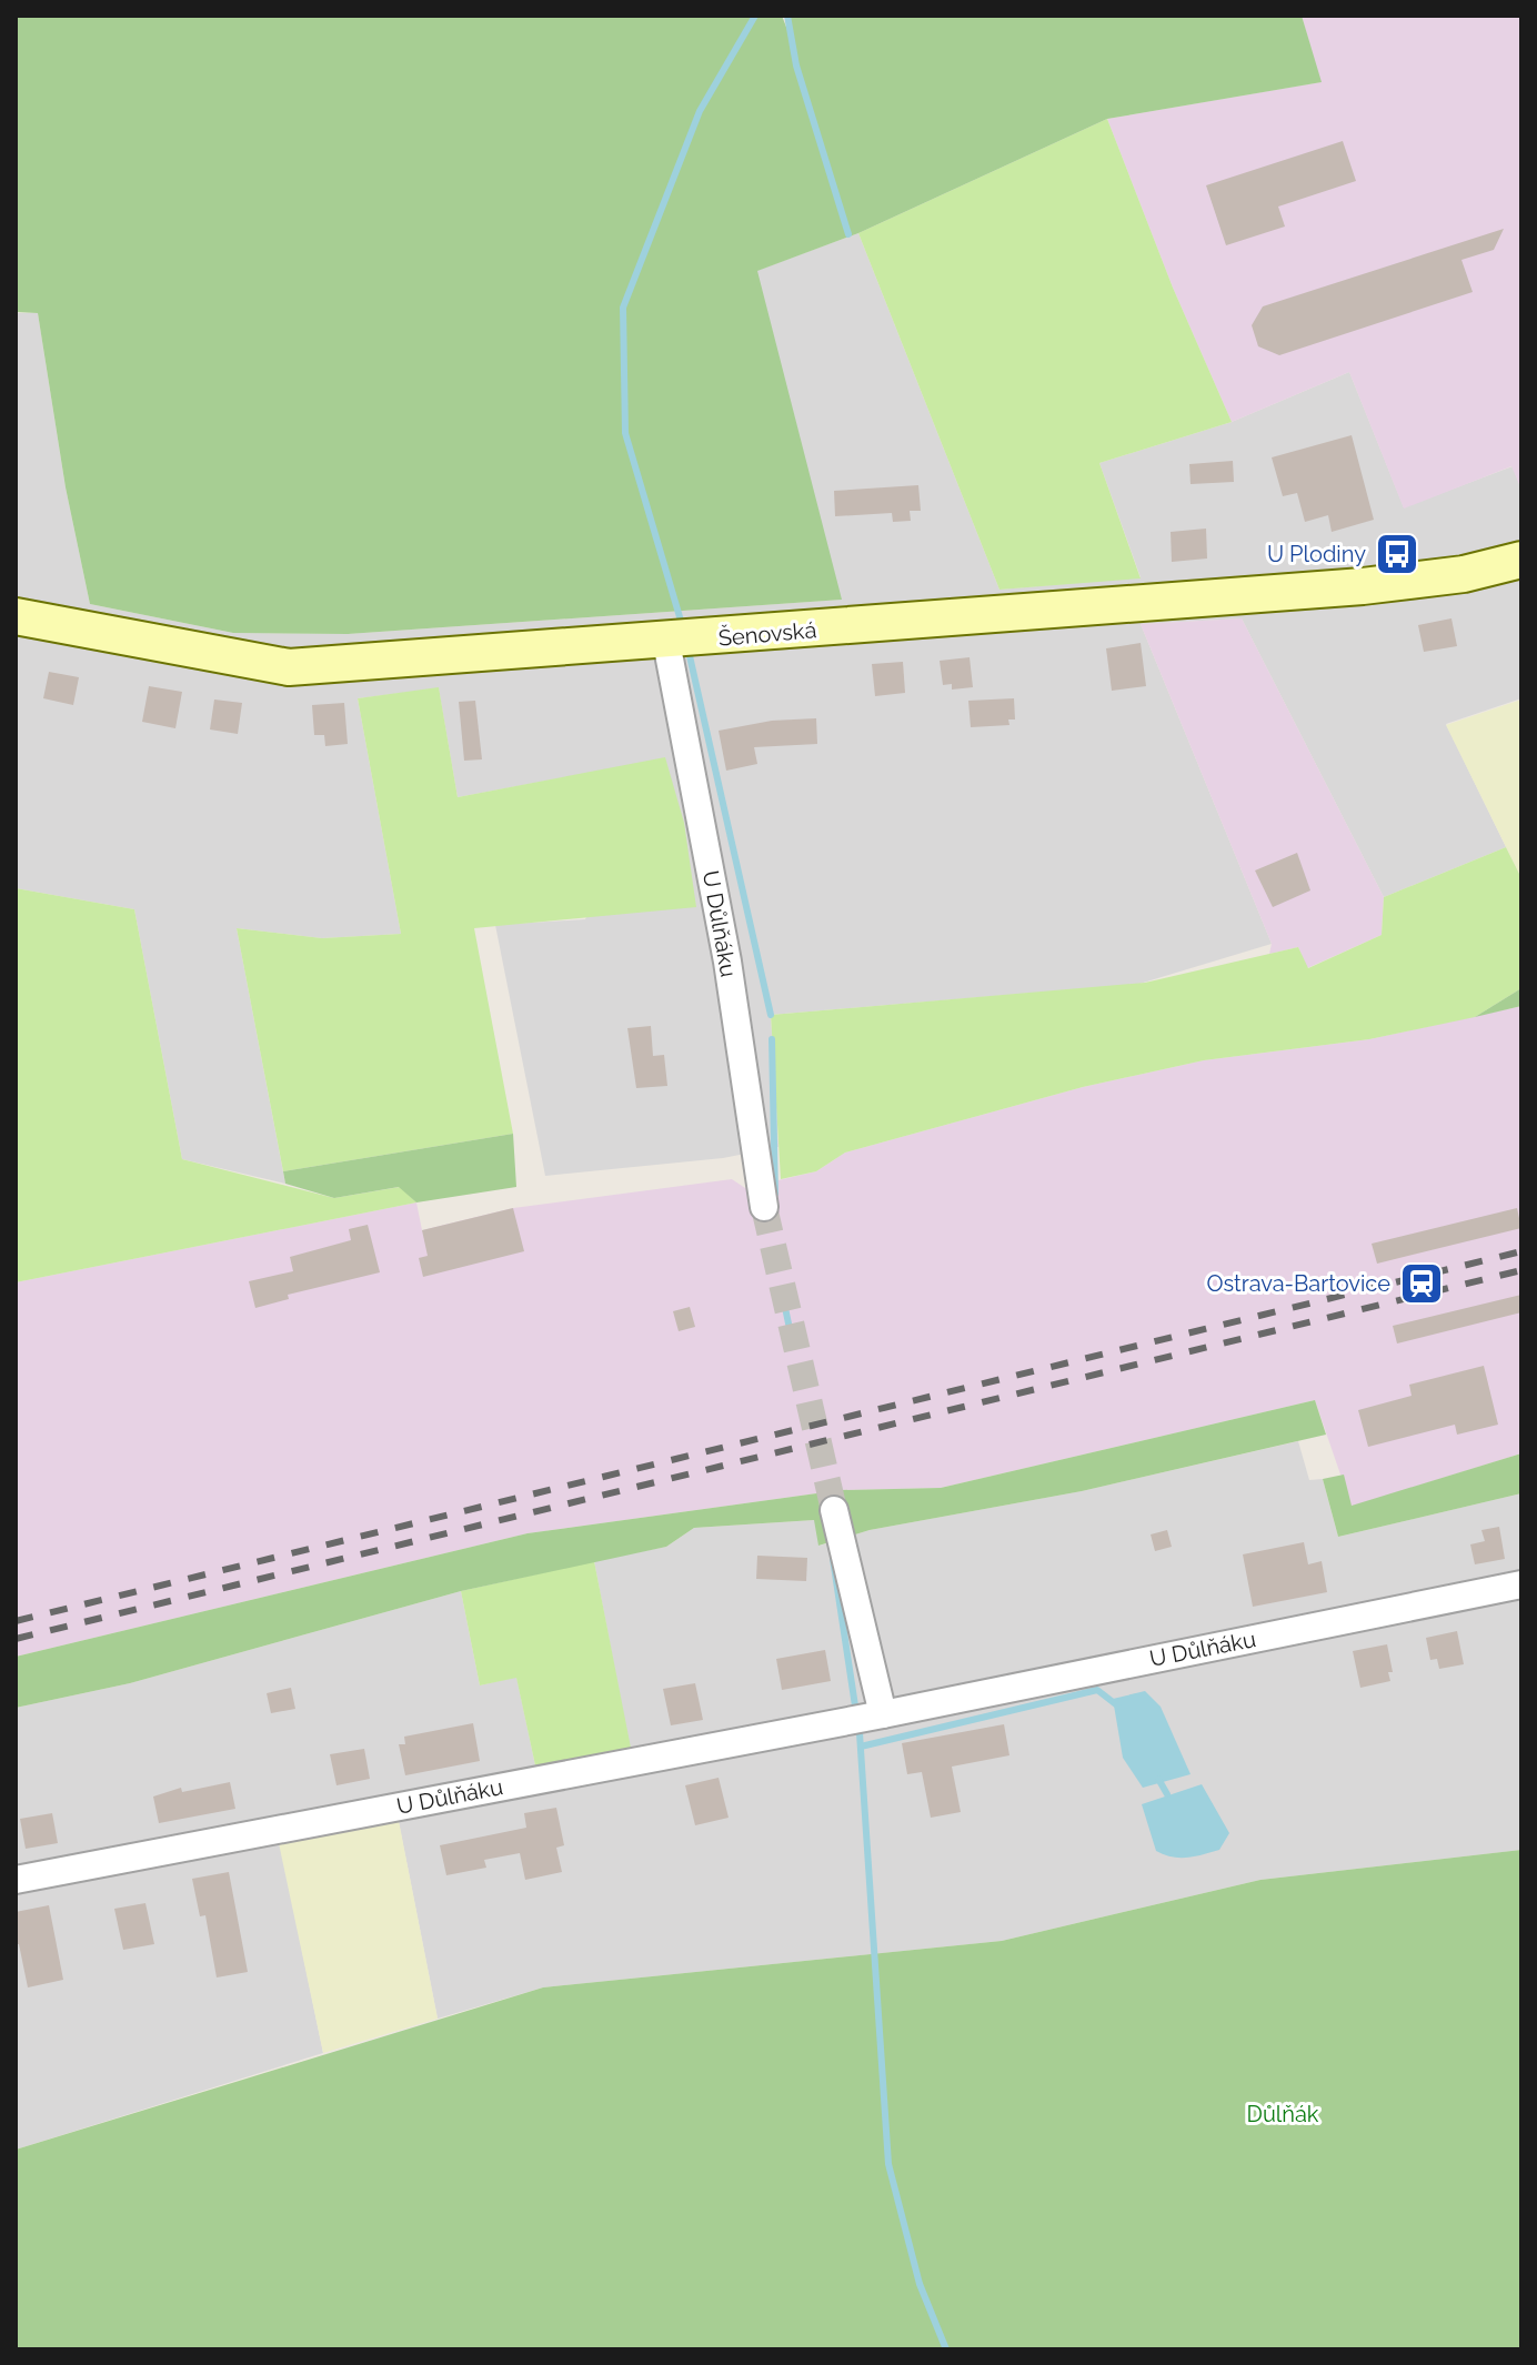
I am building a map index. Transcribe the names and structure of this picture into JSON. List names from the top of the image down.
{
  "streets": {
    "street": ["Šenovská", "U Důlňáku"]
  },
  "crossings": [
    ["Šenovská", "U Důlňáku"]
  ],
  "parks": ["Důlňák"],
  "places": {
    "bus stop": ["U Plodiny"],
    "station": ["Ostrava-Bartovice"]
  }
}
